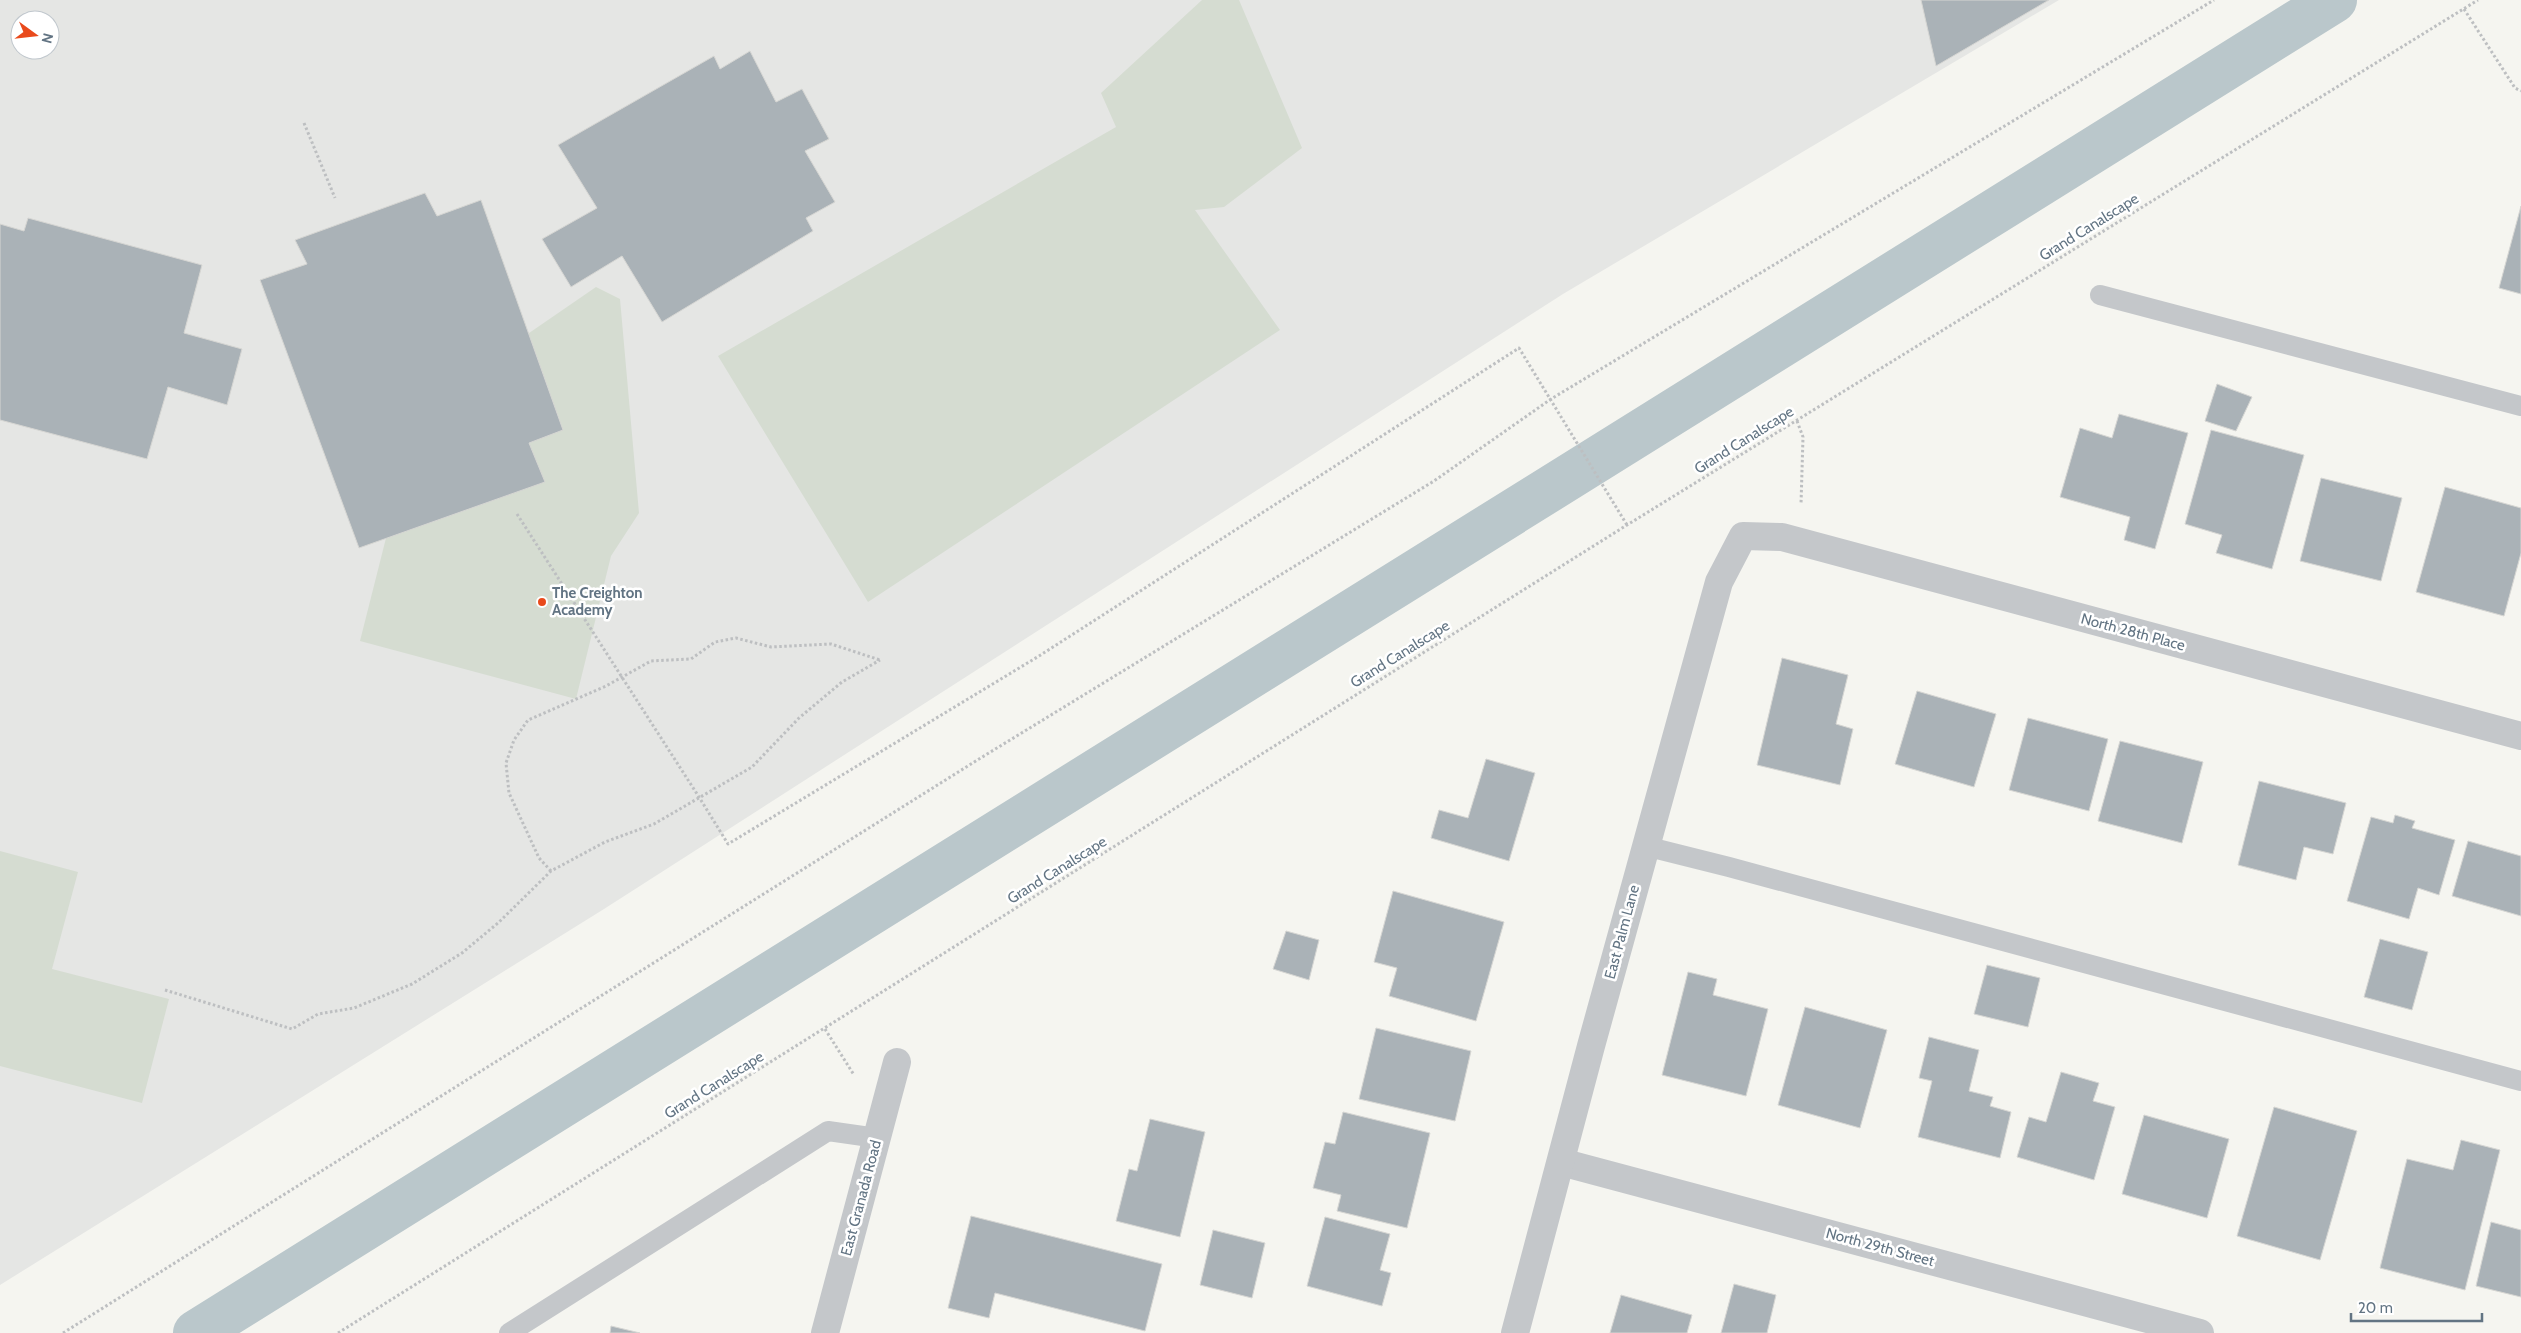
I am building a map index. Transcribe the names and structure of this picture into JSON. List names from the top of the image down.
{
  "streets": {
    "street": [
      "North 28th Place",
      "East Palm Lane",
      "East Granada Road",
      "North 29th Street"
    ],
    "path": ["Grand Canalscape"]
  },
  "crossings": [
    ["North 28th Place", "East Palm Lane"],
    ["East Palm Lane", "North 29th Street"]
  ],
  "places": ["The Creighton Academy"],
  "scale_bar": "20 m",
  "north": "right"
}
